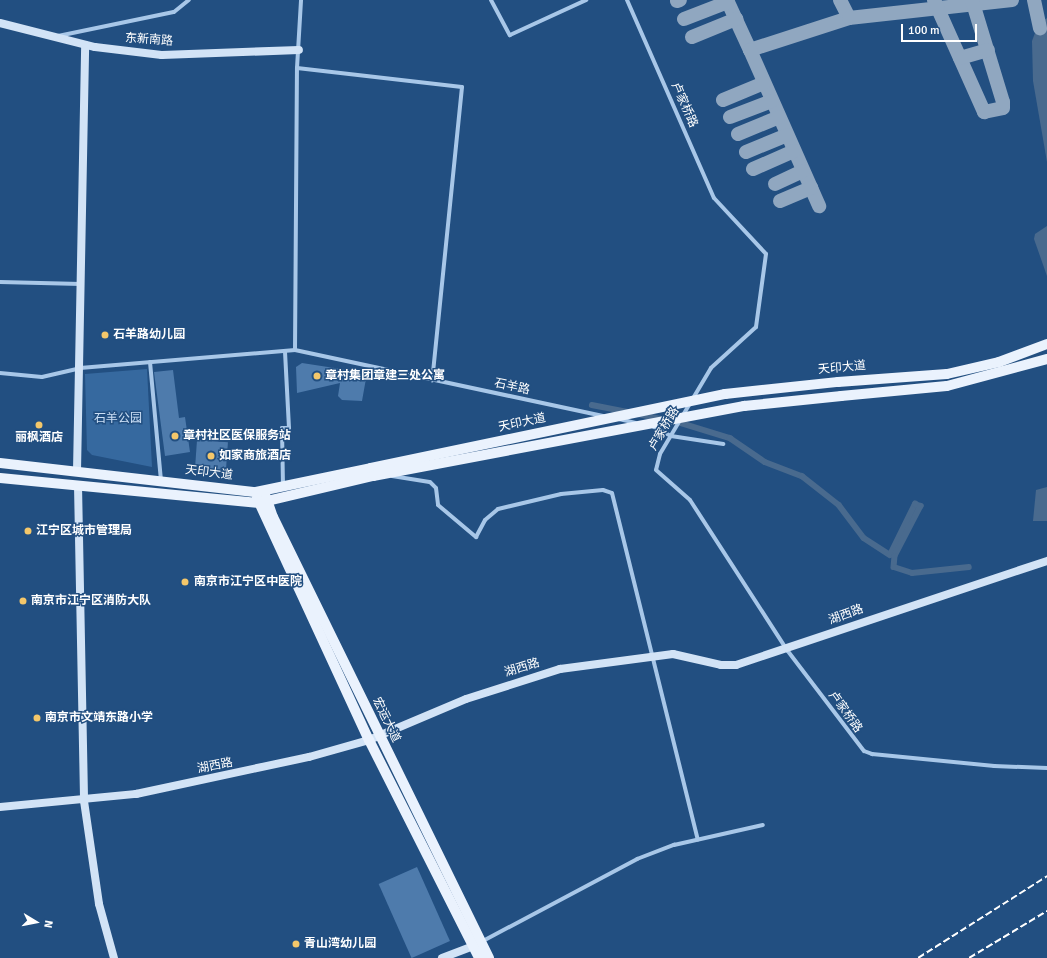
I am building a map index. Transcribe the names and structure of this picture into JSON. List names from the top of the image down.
{
  "streets": {
    "main road": ["天印大道", "宏运大道"],
    "street": [
      "东新南路",
      "卢家桥路",
      "石羊路",
      "湖西路"
    ]
  },
  "crossings": [
    ["卢家桥路", "石羊路"],
    ["卢家桥路", "湖西路"],
    ["天印大道", "宏运大道"],
    ["湖西路", "宏运大道"]
  ],
  "parks": ["石羊公园"],
  "places": [
    "石羊路幼儿园",
    "章村集团章建三处公寓",
    "丽枫酒店",
    "章村社区医保服务站",
    "如家商旅酒店",
    "江宁区城市管理局",
    "南京市江宁区中医院",
    "南京市江宁区消防大队",
    "南京市文靖东路小学",
    "青山湾幼儿园"
  ],
  "scale_bar": "100 m",
  "north": "right"
}
